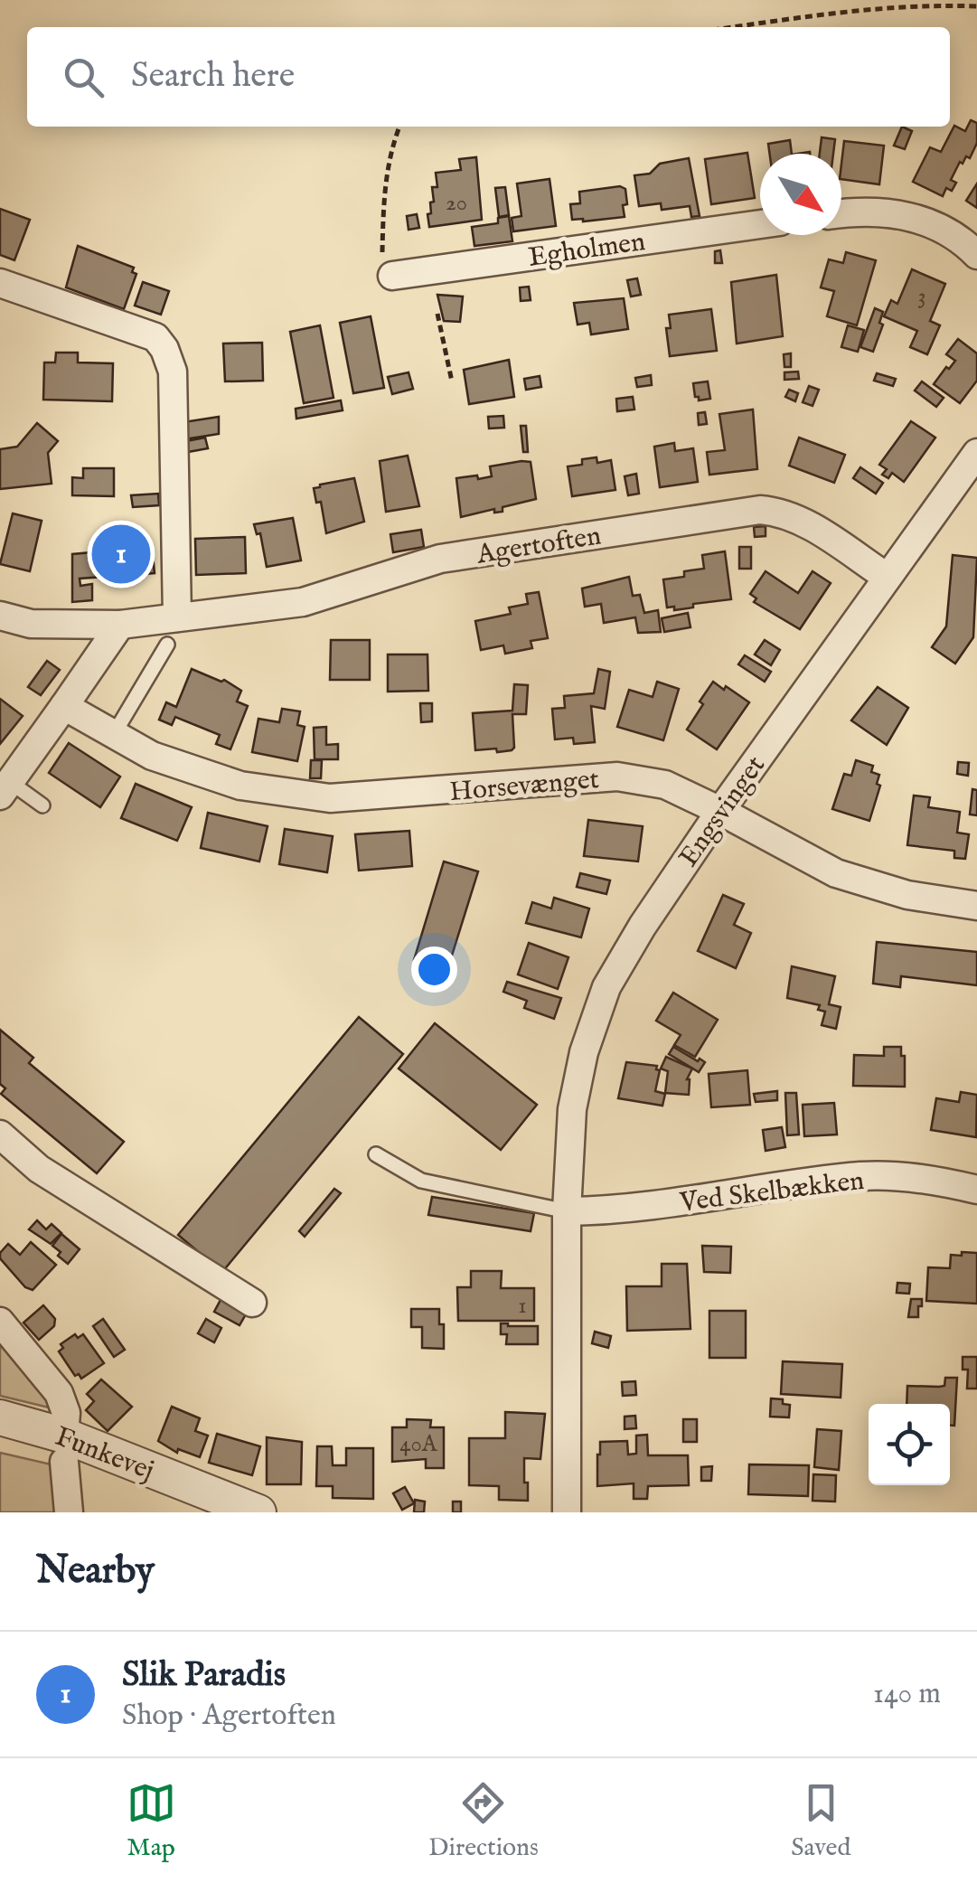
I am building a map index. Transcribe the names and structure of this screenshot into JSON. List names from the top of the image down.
{
  "streets": {
    "street": [
      "Egholmen",
      "Agertoften",
      "Horsevænget",
      "Engsvinget",
      "Ved Skelbækken",
      "Funkevej"
    ]
  },
  "crossings": [
    ["Agertoften", "Engsvinget"],
    ["Horsevænget", "Engsvinget"],
    ["Engsvinget", "Ved Skelbækken"]
  ],
  "house_numbers": [
    "20",
    "3",
    "1",
    "40A"
  ],
  "north": "bottom right",
  "page": {
    "search": "Search here",
    "pins": "1",
    "heading": "Nearby",
    "list": [
      {
        "mark": "1",
        "name": "Slik Paradis",
        "note": "Shop · Agertoften",
        "value": "140 m"
      }
    ],
    "nav": ["Map", "Directions", "Saved"]
  }
}
